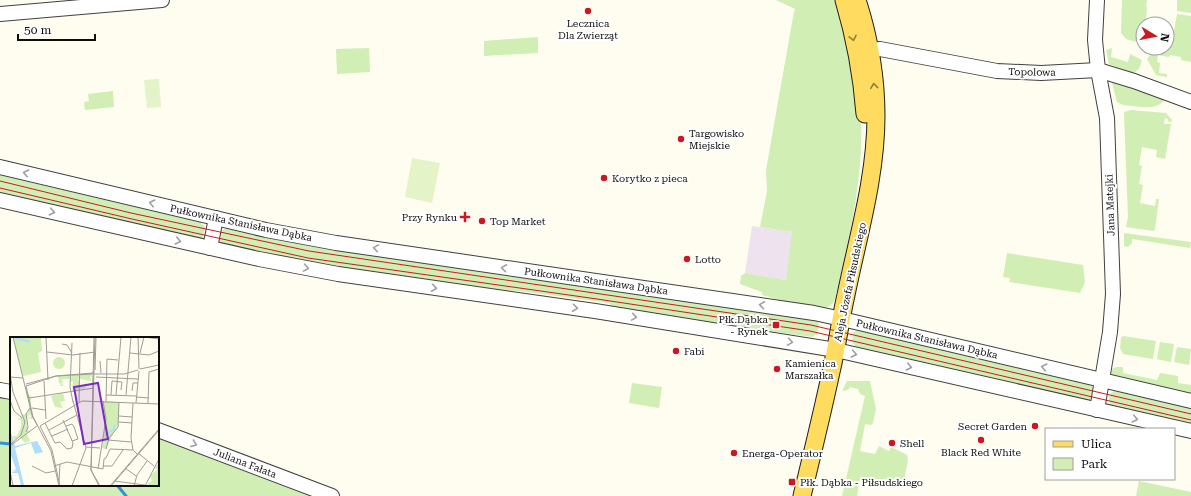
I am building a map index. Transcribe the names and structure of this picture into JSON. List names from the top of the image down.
{
  "streets": {
    "main road": ["Aleja Józefa Piłsudskiego"],
    "street": [
      "Topolowa",
      "Jana Matejki",
      "Pułkownika Stanisława Dąbka",
      "Juliana Fałata"
    ]
  },
  "crossings": [
    ["Topolowa", "Jana Matejki"],
    ["Topolowa", "Aleja Józefa Piłsudskiego"],
    ["Jana Matejki", "Pułkownika Stanisława Dąbka"],
    ["Pułkownika Stanisława Dąbka", "Aleja Józefa Piłsudskiego"]
  ],
  "one_way": ["Juliana Fałata"],
  "places": {
    "other": [
      "Lecznica Dla Zwierząt",
      "Targowisko Miejskie",
      "Korytko z pieca",
      "Top Market",
      "Lotto",
      "Fabi",
      "Kamienica Marszałka",
      "Secret Garden",
      "Black Red White",
      "Shell",
      "Energa-Operator"
    ],
    "health": ["Przy Rynku"],
    "transit": ["Płk.Dąbka - Rynek", "Płk. Dąbka - Piłsudskiego"]
  },
  "legend": ["Ulica", "Park"],
  "scale_bar": "50 m",
  "north": "right"
}
